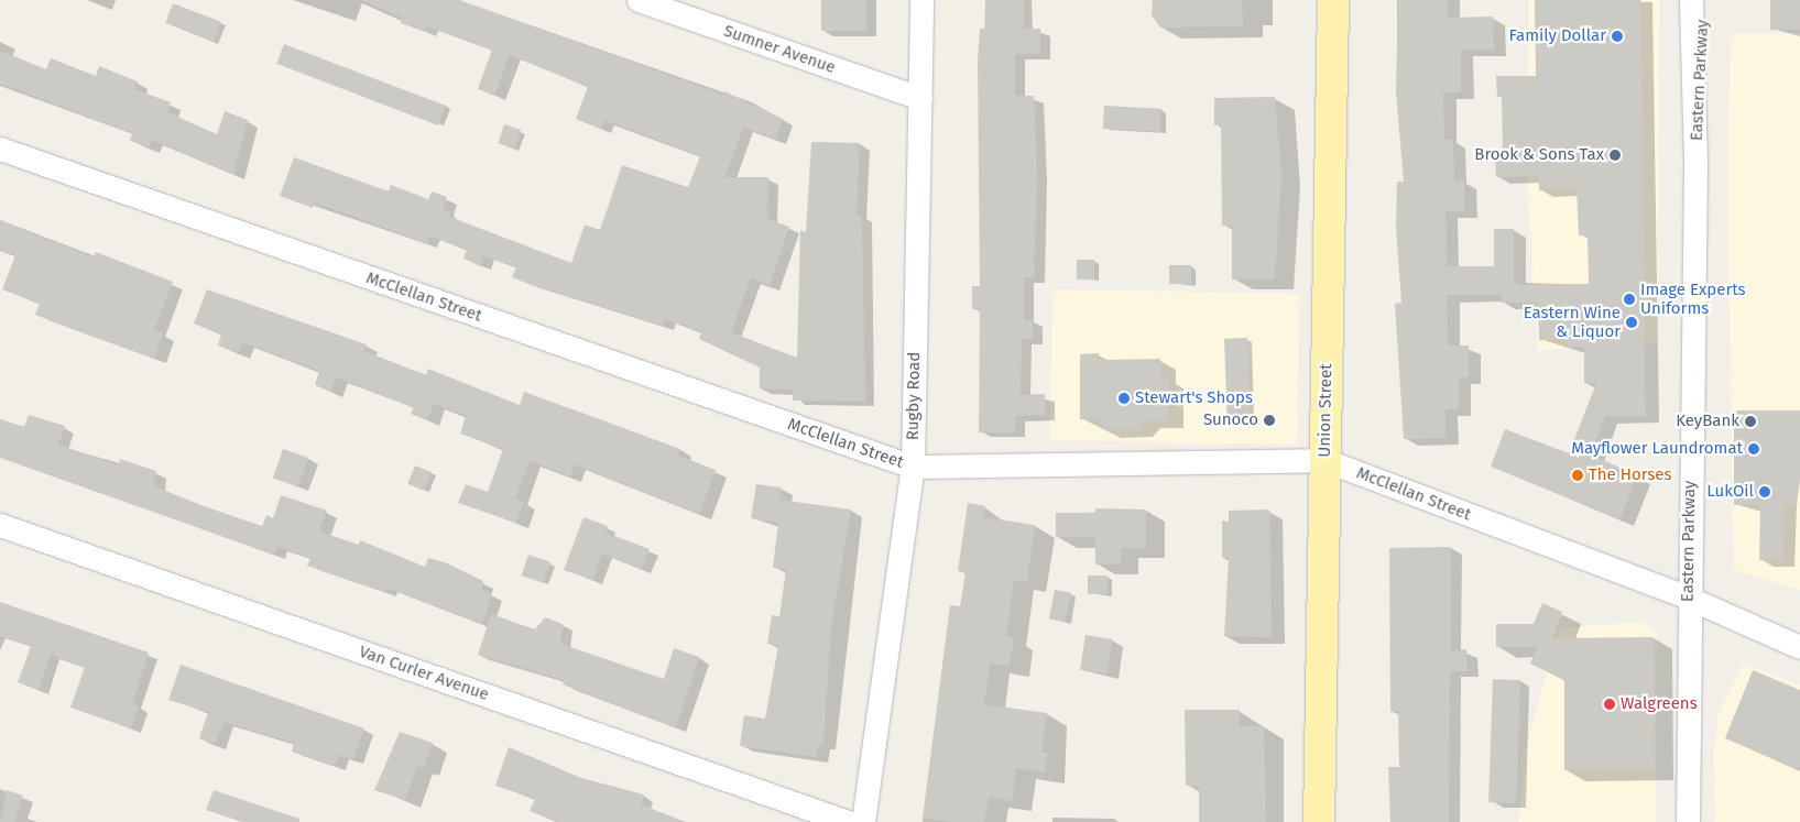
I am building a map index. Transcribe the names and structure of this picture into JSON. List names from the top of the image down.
{
  "streets": {
    "main road": ["Union Street"],
    "street": [
      "Sumner Avenue",
      "Eastern Parkway",
      "McClellan Street",
      "Rugby Road",
      "Van Curler Avenue"
    ]
  },
  "crossings": [
    ["Sumner Avenue", "Rugby Road"],
    ["Eastern Parkway", "McClellan Street"],
    ["McClellan Street", "Rugby Road"],
    ["McClellan Street", "Union Street"]
  ],
  "places": [
    "Family Dollar",
    "Brook & Sons Tax",
    "Image Experts Uniforms",
    "Eastern Wine & Liquor",
    "Stewart's Shops",
    "Sunoco",
    "KeyBank",
    "Mayflower Laundromat",
    "The Horses",
    "LukOil",
    "Walgreens"
  ]
}
